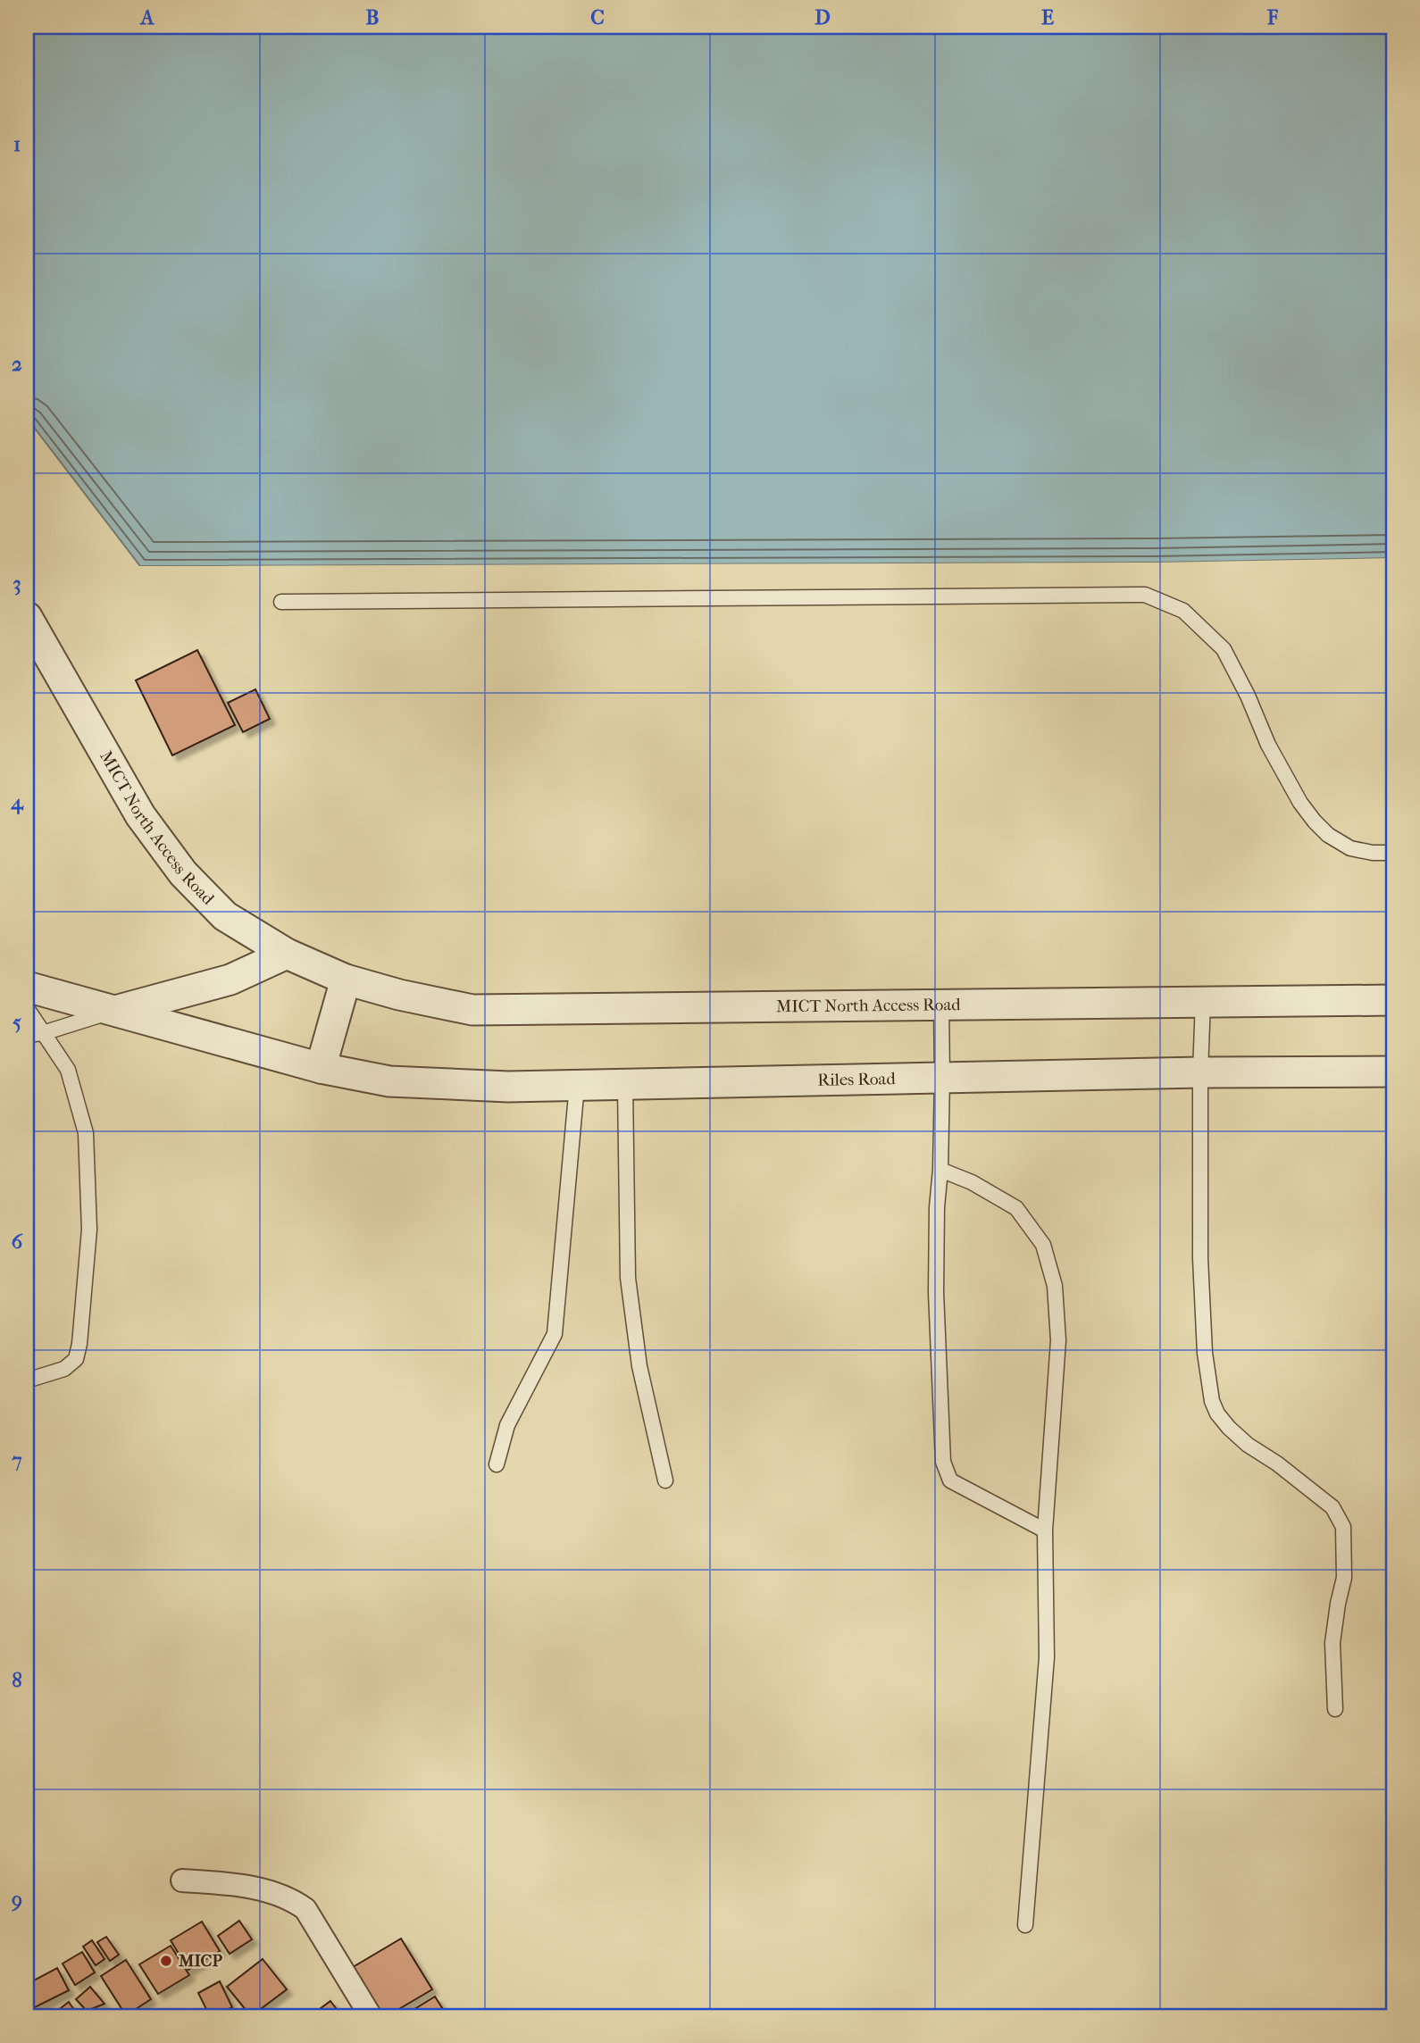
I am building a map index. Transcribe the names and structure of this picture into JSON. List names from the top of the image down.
{
  "streets": {
    "street": ["MICT North Access Road", "Riles Road"]
  },
  "places": ["MICP"],
  "grid": {
    "columns": [
      "A",
      "B",
      "C",
      "D",
      "E",
      "F"
    ],
    "rows": [
      "1",
      "2",
      "3",
      "4",
      "5",
      "6",
      "7",
      "8",
      "9"
    ]
  }
}
